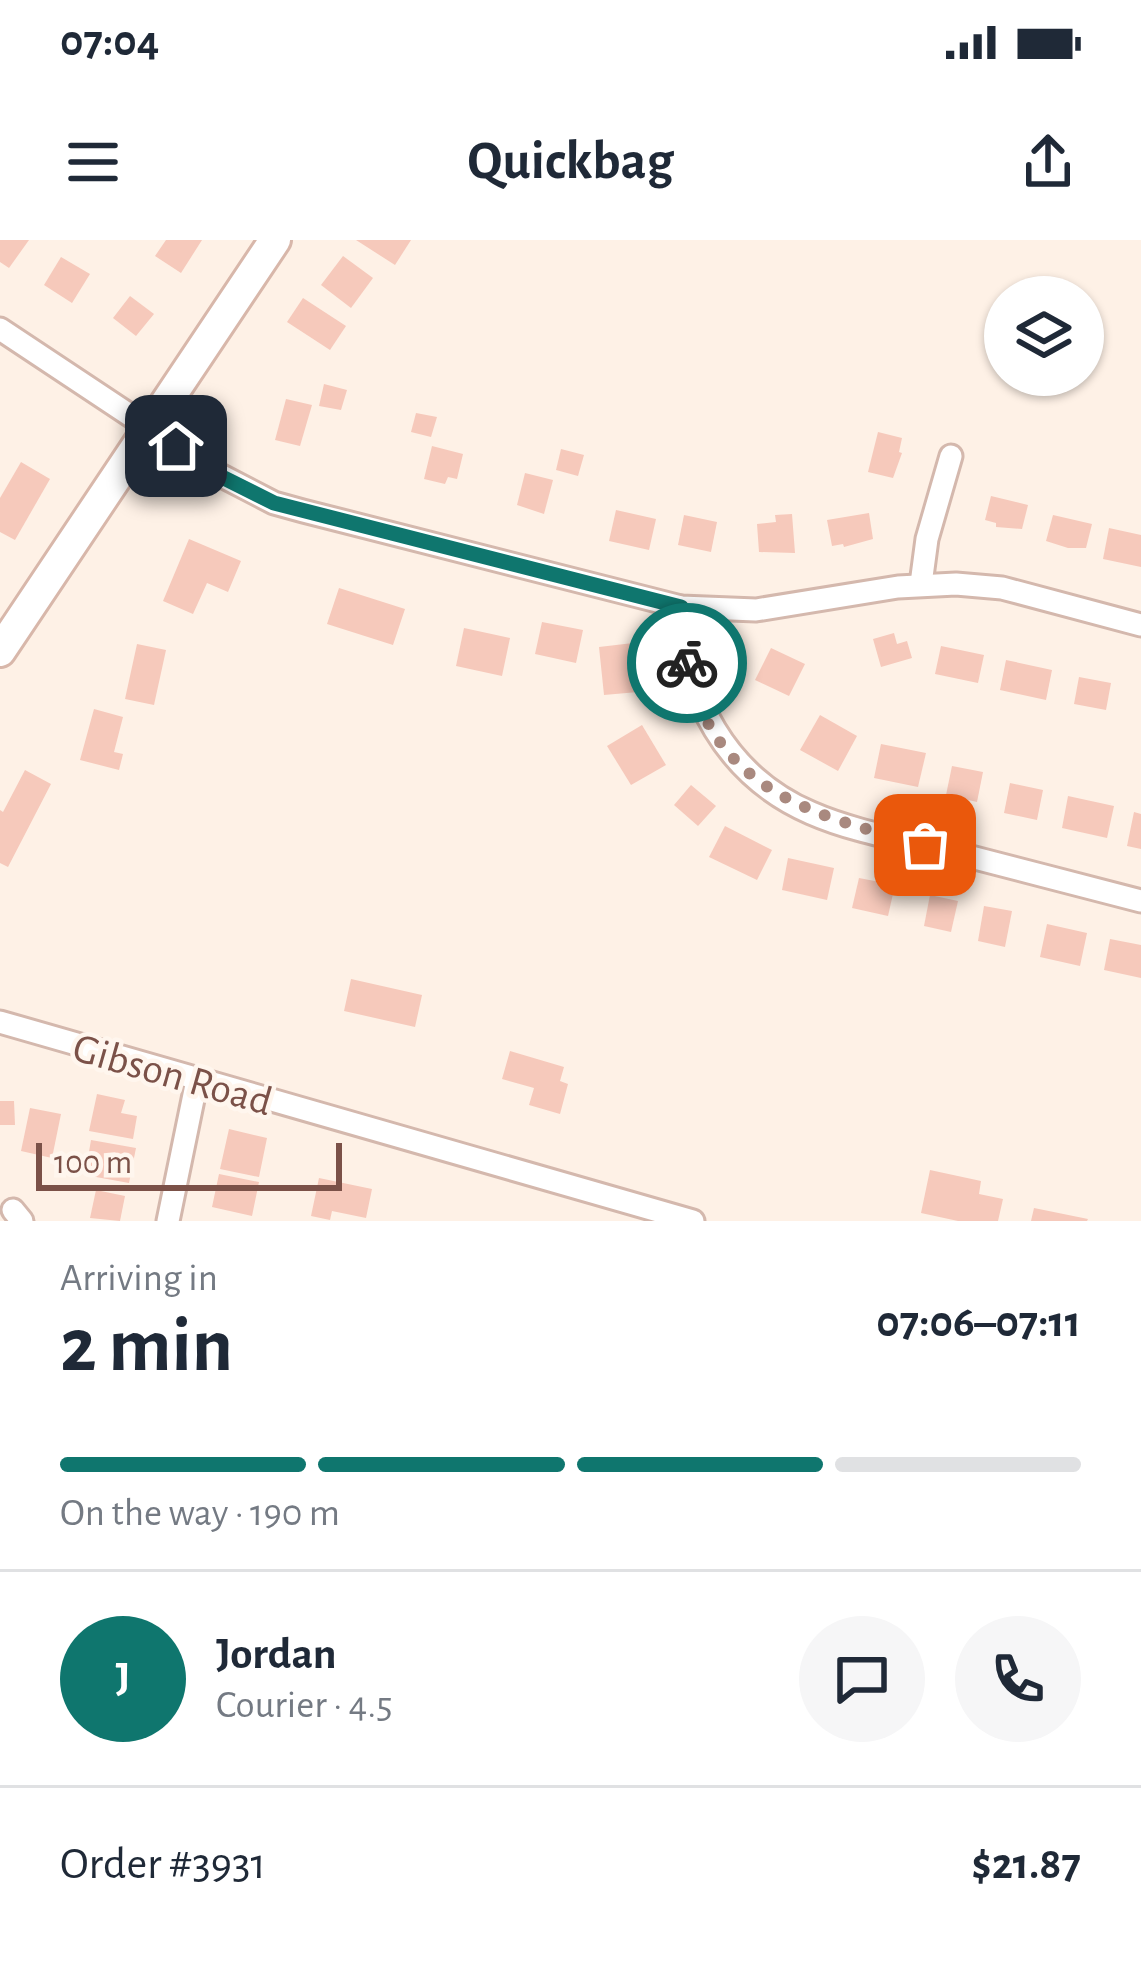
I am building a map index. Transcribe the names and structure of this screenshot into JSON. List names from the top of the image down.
{
  "streets": {
    "street": ["Gibson Road"]
  },
  "scale_bar": "100 m",
  "page": {
    "status": "07:04",
    "header": "Quickbag",
    "scale": "100 m",
    "heading": ["2 min", "Arriving in", "07:06–07:11"],
    "panel": [
      "Jordan",
      "Courier · 4.5",
      "Order #3931",
      "$21.87"
    ],
    "bar": "On the way · 190 m",
    "round": "J"
  }
}
